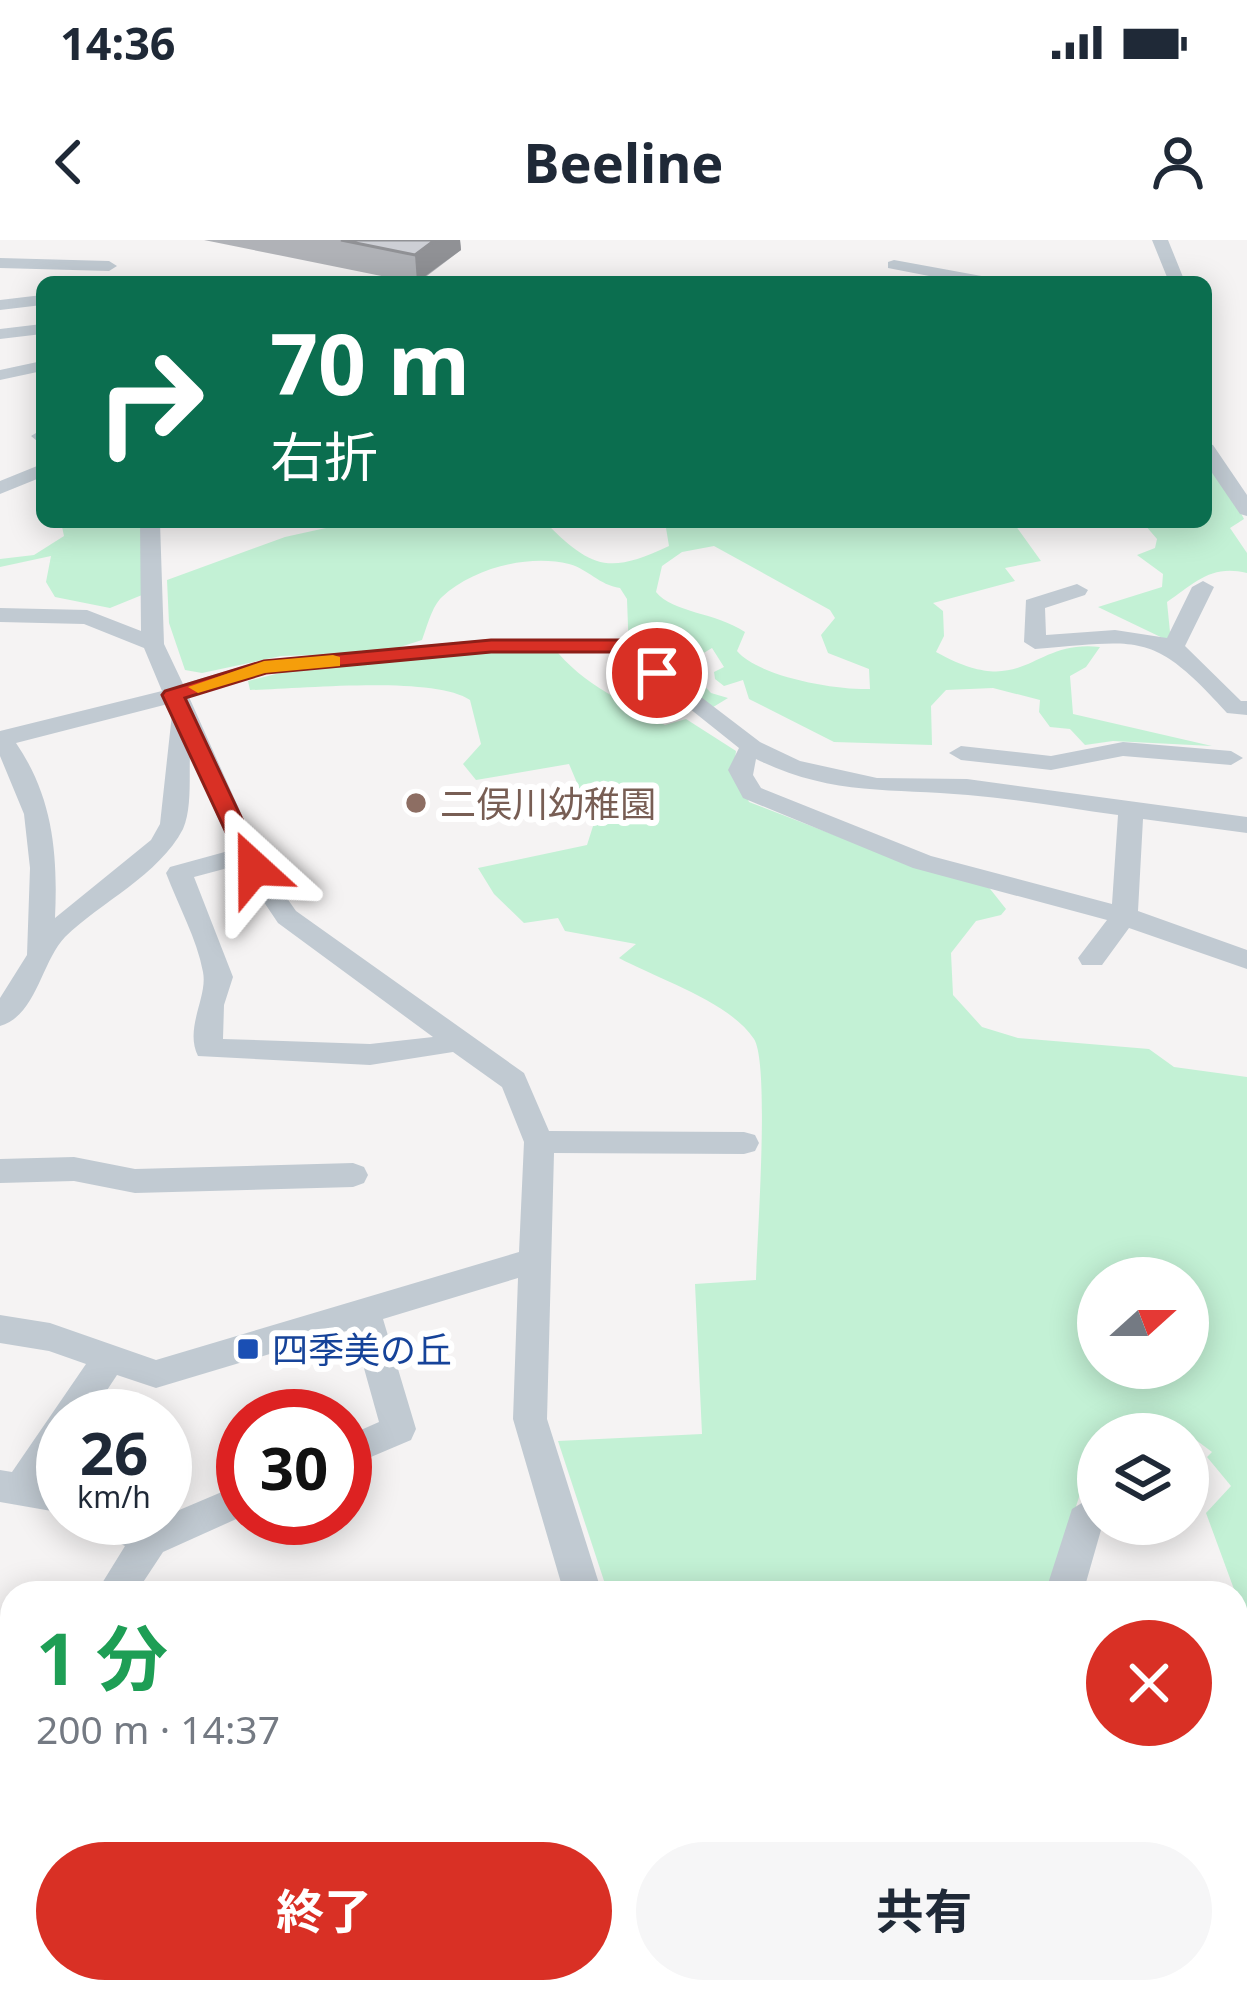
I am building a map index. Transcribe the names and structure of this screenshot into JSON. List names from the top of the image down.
{
  "places": {
    "other": ["二俣川幼稚園"],
    "transit": ["四季美の丘"]
  },
  "north": "right",
  "page": {
    "status": "14:36",
    "header": "Beeline",
    "turn": ["70 m", "右折"],
    "speed": "26 km/h",
    "limit": "30",
    "heading": ["1 分", "200 m · 14:37"],
    "buttons": ["終了", "共有"]
  }
}
